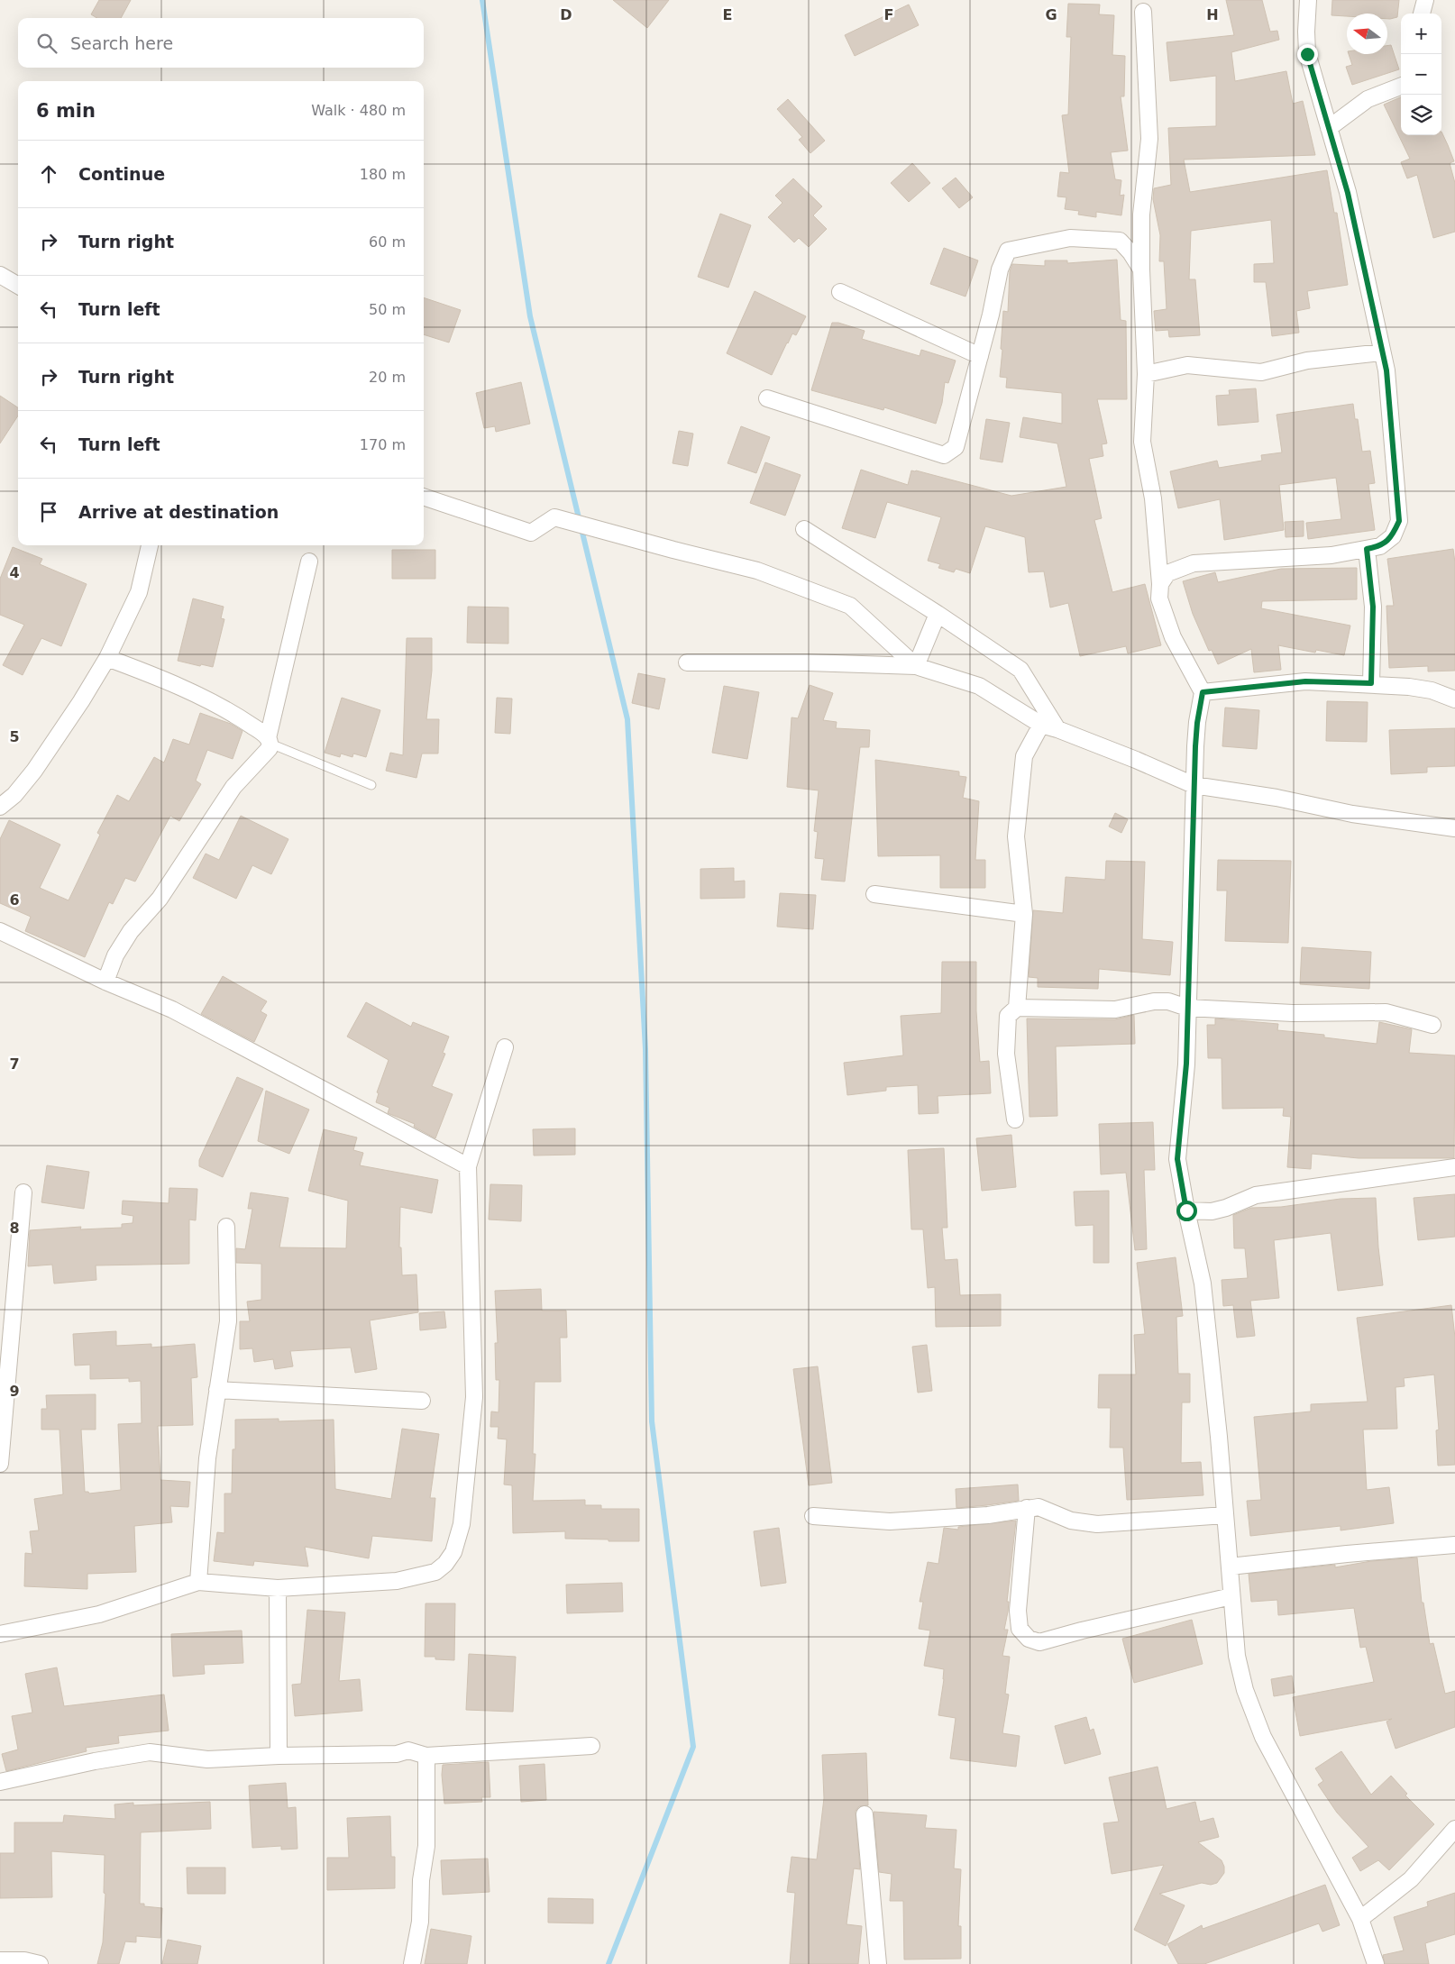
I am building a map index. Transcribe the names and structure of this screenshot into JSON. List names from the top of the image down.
{
  "north": "left",
  "page": {
    "map_buttons": ["+", "−"],
    "search": "Search here",
    "heading": ["6 min", "Walk · 480 m"],
    "list": [
      ["Continue", "180 m"],
      ["Turn right", "60 m"],
      ["Turn left", "50 m"],
      ["Turn right", "20 m"],
      ["Turn left", "170 m"],
      "Arrive at destination"
    ]
  },
  "grid": {
    "columns": [
      "D",
      "E",
      "F",
      "G",
      "H"
    ],
    "rows": [
      "4",
      "5",
      "6",
      "7",
      "8",
      "9"
    ]
  }
}
